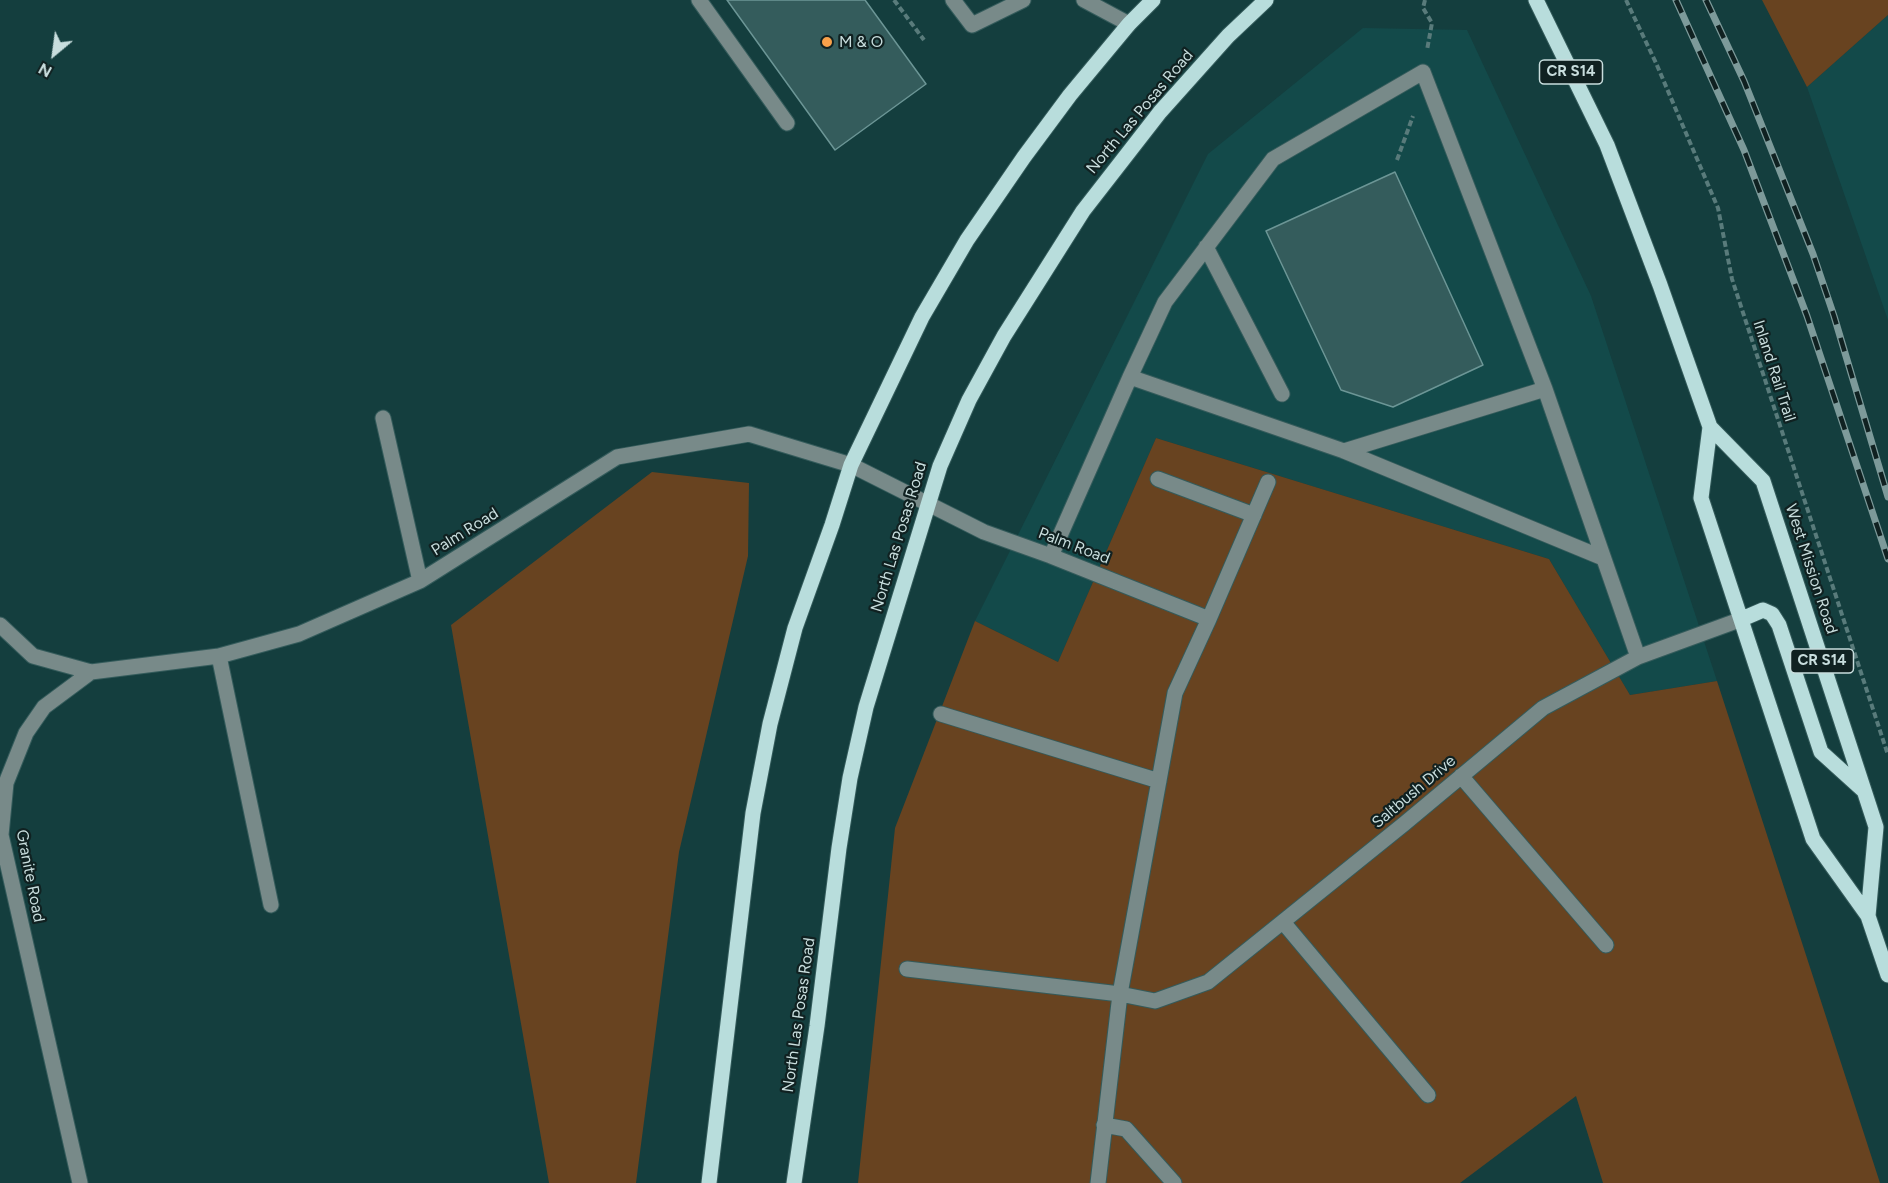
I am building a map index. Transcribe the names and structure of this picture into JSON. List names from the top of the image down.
{
  "streets": {
    "main road": ["CR S14", "North Las Posas Road", "West Mission Road"],
    "street": ["Palm Road", "Saltbush Drive", "Granite Road"],
    "path": ["Inland Rail Trail"]
  },
  "crossings": [
    ["North Las Posas Road", "Palm Road"],
    ["Palm Road", "Granite Road"],
    ["West Mission Road", "Saltbush Drive"]
  ],
  "places": ["M & O"],
  "north": "bottom left"
}
